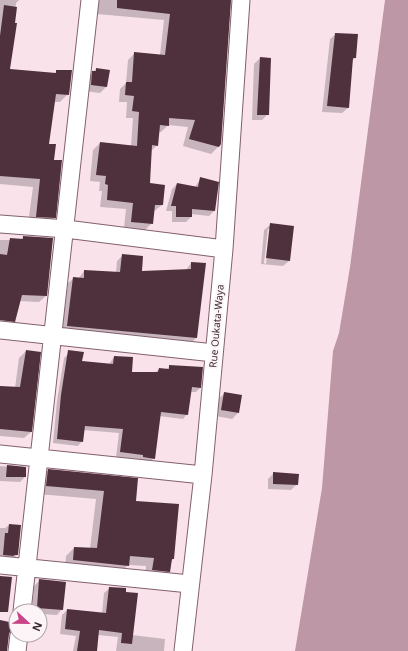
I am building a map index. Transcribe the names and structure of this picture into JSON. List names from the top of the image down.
{
  "streets": {
    "street": ["Rue Oukata-Waya"]
  },
  "north": "right"
}
